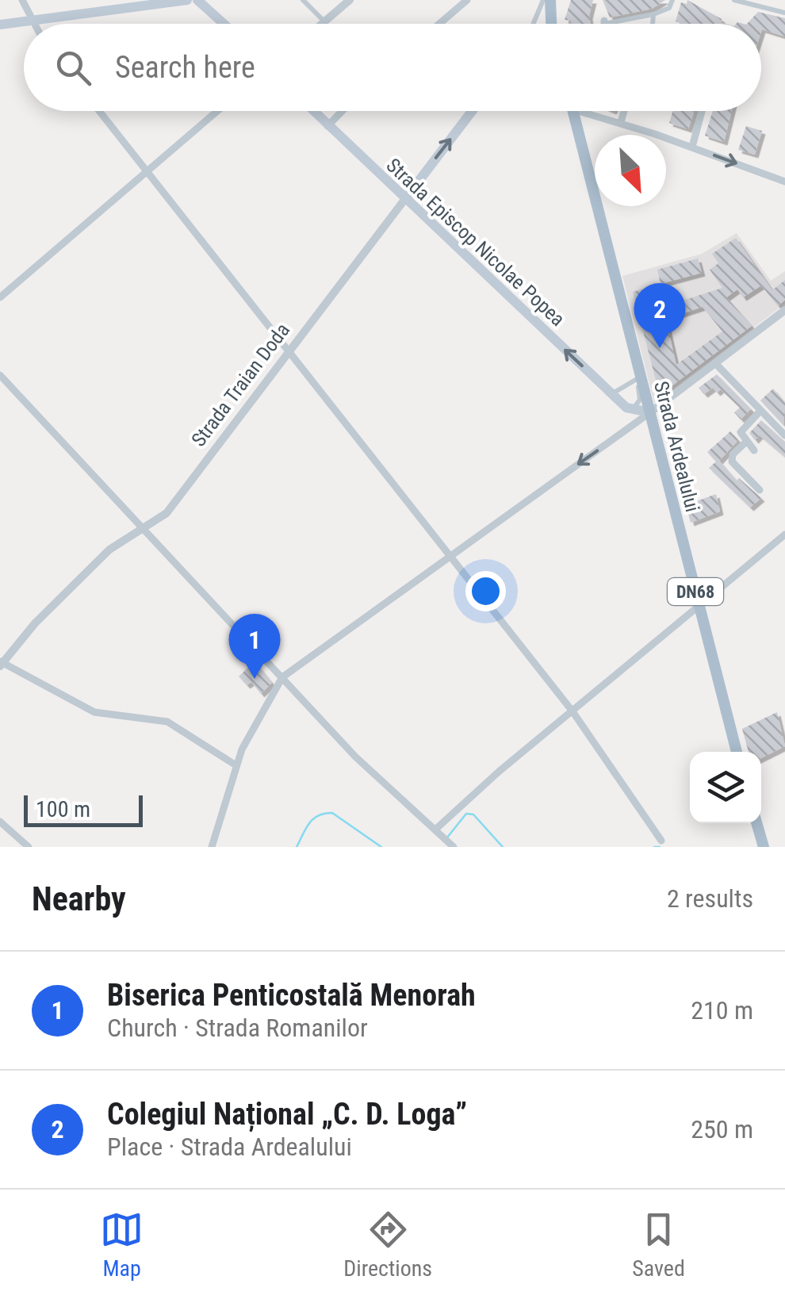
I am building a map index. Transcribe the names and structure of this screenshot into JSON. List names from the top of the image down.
{
  "streets": {
    "main road": [
      "Strada Episcop Nicolae Popea",
      "Strada Traian Doda",
      "Strada Ardealului",
      "DN68"
    ]
  },
  "crossings": [
    ["Strada Episcop Nicolae Popea", "Strada Traian Doda"],
    ["Strada Episcop Nicolae Popea", "Strada Ardealului"]
  ],
  "one_way": ["Strada Episcop Nicolae Popea"],
  "scale_bar": "100 m",
  "north": "bottom right",
  "page": {
    "search": "Search here",
    "pins": ["2", "1"],
    "scale": "100 m",
    "heading": ["Nearby", "2 results"],
    "list": [
      {
        "mark": "1",
        "name": "Biserica Penticostală Menorah",
        "note": "Church · Strada Romanilor",
        "value": "210 m"
      },
      {
        "mark": "2",
        "name": "Colegiul Național „C. D. Loga”",
        "note": "Place · Strada Ardealului",
        "value": "250 m"
      }
    ],
    "nav": ["Map", "Directions", "Saved"]
  }
}
